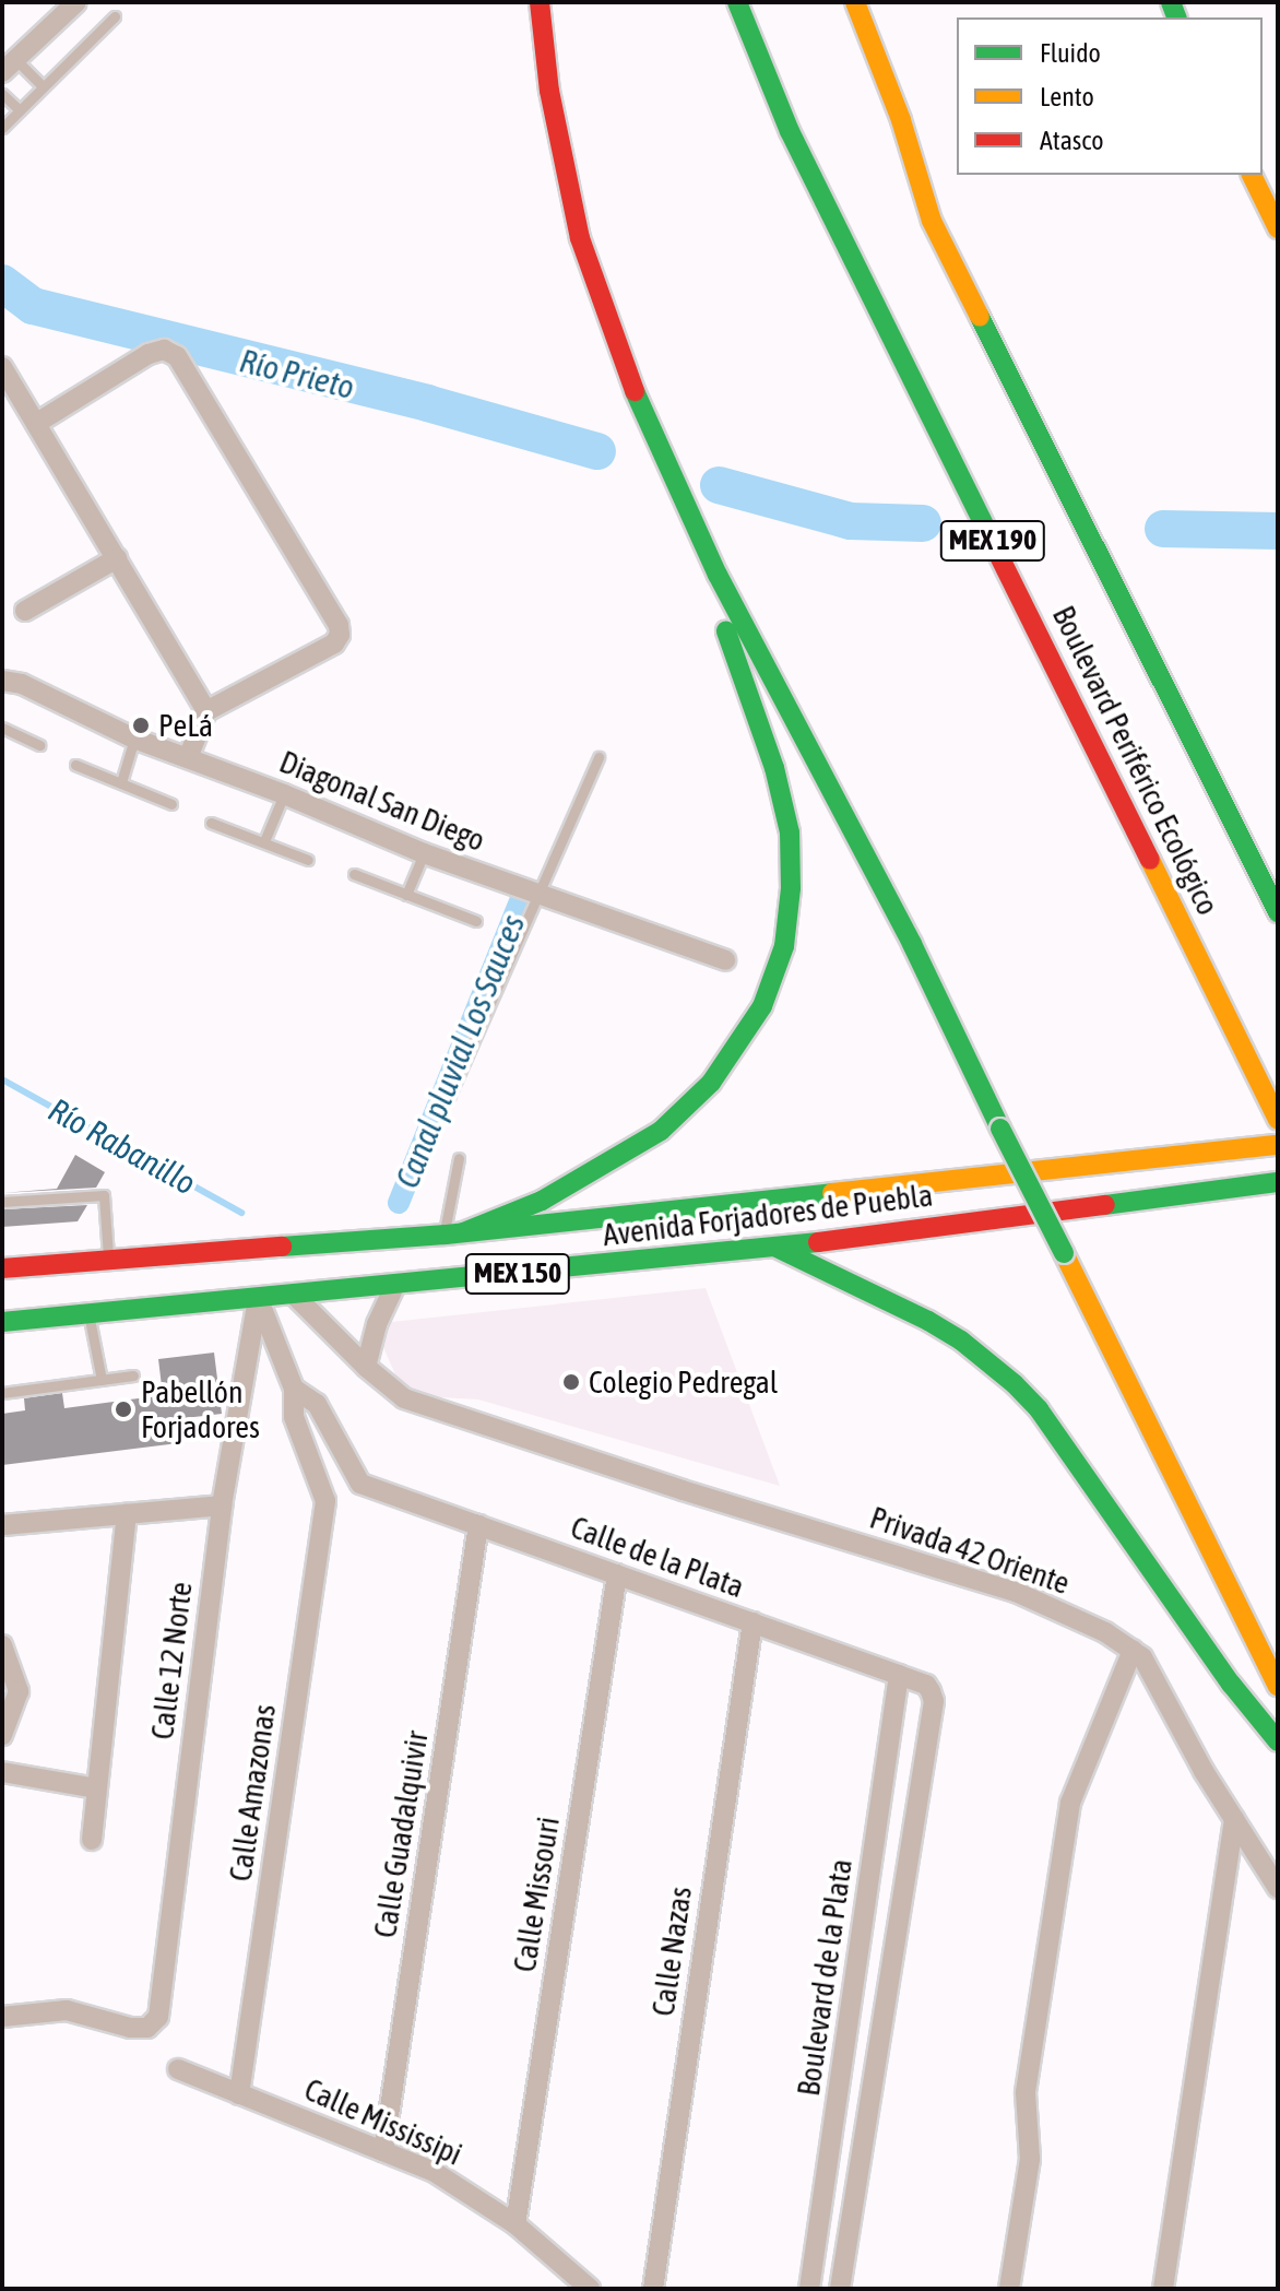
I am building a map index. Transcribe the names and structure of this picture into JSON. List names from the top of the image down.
{
  "streets": {
    "main road": [
      "MEX 190",
      "Boulevard Periférico Ecológico",
      "Avenida Forjadores de Puebla",
      "MEX 150"
    ],
    "street": [
      "Diagonal San Diego",
      "Privada 42 Oriente",
      "Calle de la Plata",
      "Calle 12 Norte",
      "Calle Amazonas",
      "Calle Guadalquivir",
      "Calle Missouri",
      "Calle Nazas",
      "Boulevard de la Plata",
      "Calle Mississipi"
    ]
  },
  "crossings": [
    ["Avenida Forjadores de Puebla", "Privada 42 Oriente"],
    ["Avenida Forjadores de Puebla", "Calle 12 Norte"],
    ["Calle de la Plata", "Calle Guadalquivir"],
    ["Calle de la Plata", "Calle Missouri"],
    ["Calle de la Plata", "Calle Nazas"],
    ["Calle de la Plata", "Boulevard de la Plata"],
    ["Calle Amazonas", "Calle Mississipi"],
    ["Calle Guadalquivir", "Calle Mississipi"],
    ["Calle Missouri", "Calle Mississipi"]
  ],
  "water": ["Río Prieto", "Canal pluvial Los Sauces", "Río Rabanillo"],
  "places": ["PeLá", "Colegio Pedregal", "Pabellón Forjadores"],
  "legend": ["Fluido", "Lento", "Atasco"]
}
